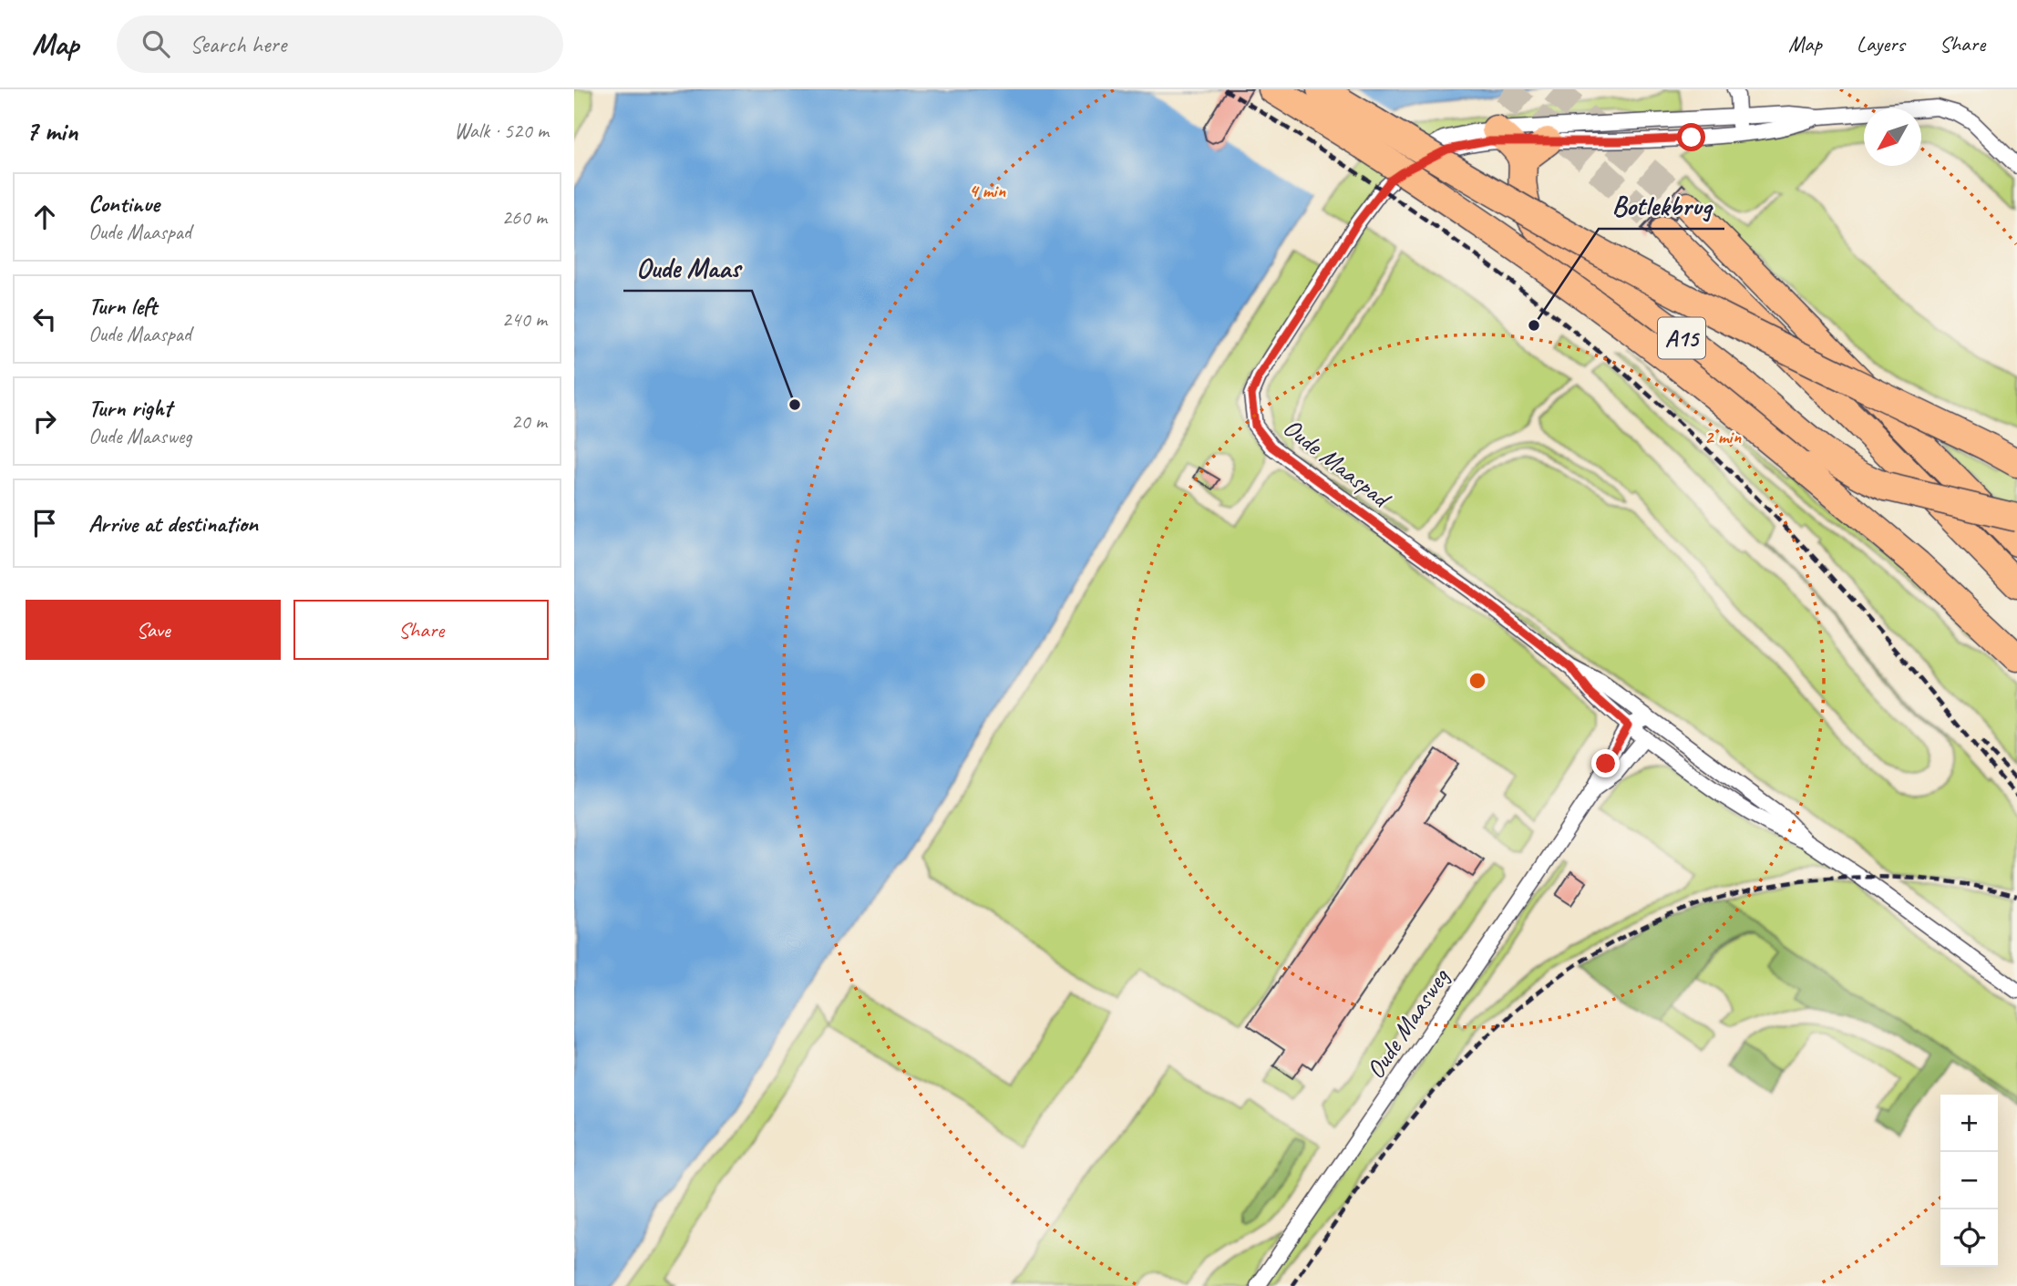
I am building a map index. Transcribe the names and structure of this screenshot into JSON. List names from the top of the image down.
{
  "streets": {
    "highway": ["A15"],
    "street": ["Oude Maaspad", "Oude Maasweg"]
  },
  "crossings": [
    ["A15", "Oude Maaspad"],
    ["Oude Maaspad", "Oude Maasweg"]
  ],
  "places": ["Botlekbrug", "Oude Maas"],
  "north": "bottom left",
  "page": {
    "header": "Map",
    "search": "Search here",
    "nav": ["Map", "Layers", "Share"],
    "heading": ["7 min", "Walk · 520 m"],
    "list": [
      ["Continue", "Oude Maaspad", "260 m"],
      ["Turn left", "Oude Maaspad", "240 m"],
      ["Turn right", "Oude Maasweg", "20 m"],
      "Arrive at destination"
    ],
    "buttons": ["Save", "Share"],
    "map_buttons": ["+", "−"]
  },
  "rings": ["4 min", "2 min"]
}
